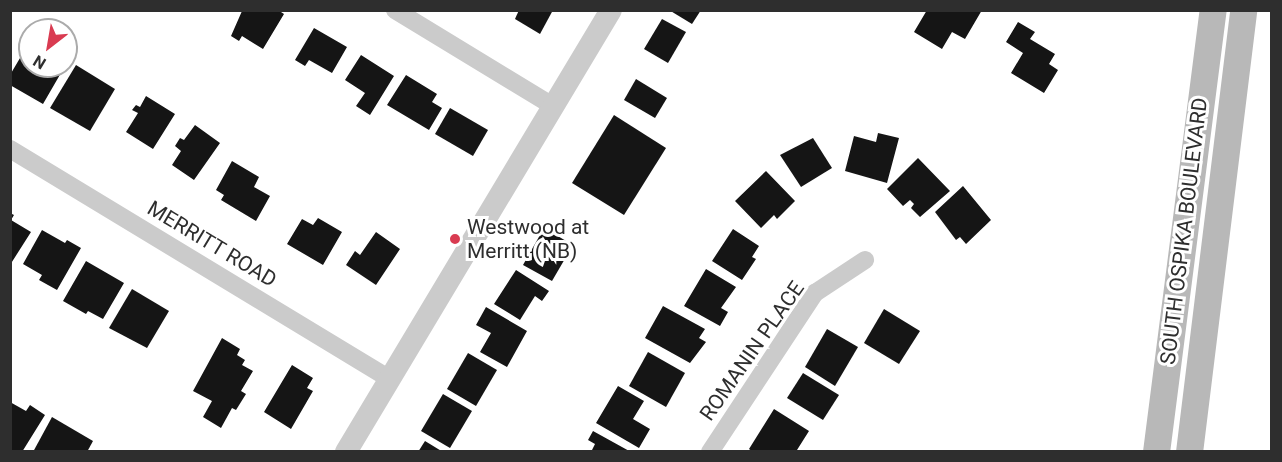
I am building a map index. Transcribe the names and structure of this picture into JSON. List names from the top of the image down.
{
  "streets": {
    "main road": ["SOUTH OSPIKA BOULEVARD"],
    "street": ["MERRITT ROAD", "ROMANIN PLACE"]
  },
  "places": ["Westwood at Merritt (NB)"],
  "north": "bottom left"
}
